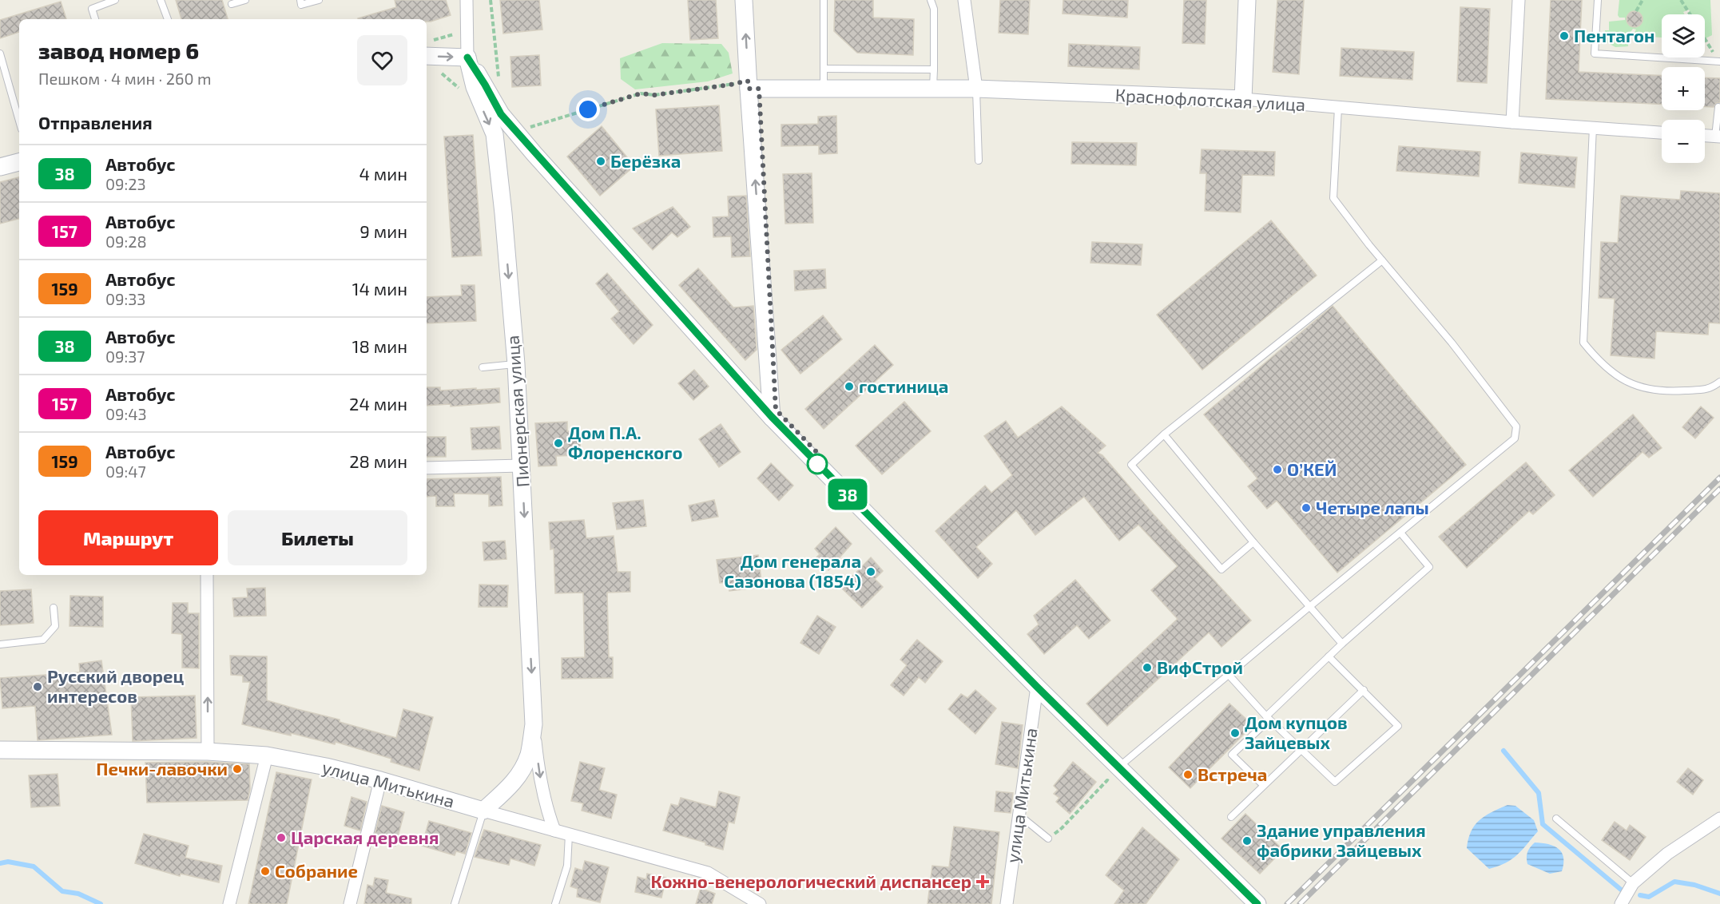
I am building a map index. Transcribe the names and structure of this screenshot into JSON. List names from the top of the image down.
{
  "streets": {
    "street": ["Краснофлотская улица", "Пионерская улица", "улица Митькина"]
  },
  "crossings": [
    ["Пионерская улица", "улица Митькина"]
  ],
  "one_way": ["Пионерская улица"],
  "places": {
    "other": [
      "Пентагон",
      "Берёзка",
      "гостиница",
      "Дом П.А. Флоренского",
      "О’КЕЙ",
      "Четыре лапы",
      "Дом генерала Сазонова (1854)",
      "ВифСтрой",
      "Русский дворец интересов",
      "Дом купцов Зайцевых",
      "Печки-лавочки",
      "Встреча",
      "Царская деревня",
      "Здание управления фабрики Зайцевых",
      "Собрание"
    ],
    "health": ["Кожно-венерологический диспансер"]
  },
  "lines": ["bus line 38"],
  "page": {
    "on_map": "38",
    "map_buttons": ["+", "−"],
    "heading": [
      ["завод номер 6", "Пешком · 4 мин · 260 m"],
      "Отправления"
    ],
    "list": [
      {
        "mark": "38",
        "name": "Автобус",
        "note": "09:23",
        "value": "4 мин"
      },
      {
        "mark": "157",
        "name": "Автобус",
        "note": "09:28",
        "value": "9 мин"
      },
      {
        "mark": "159",
        "name": "Автобус",
        "note": "09:33",
        "value": "14 мин"
      },
      {
        "mark": "38",
        "name": "Автобус",
        "note": "09:37",
        "value": "18 мин"
      },
      {
        "mark": "157",
        "name": "Автобус",
        "note": "09:43",
        "value": "24 мин"
      },
      {
        "mark": "159",
        "name": "Автобус",
        "note": "09:47",
        "value": "28 мин"
      }
    ],
    "buttons": ["Маршрут", "Билеты"]
  }
}
